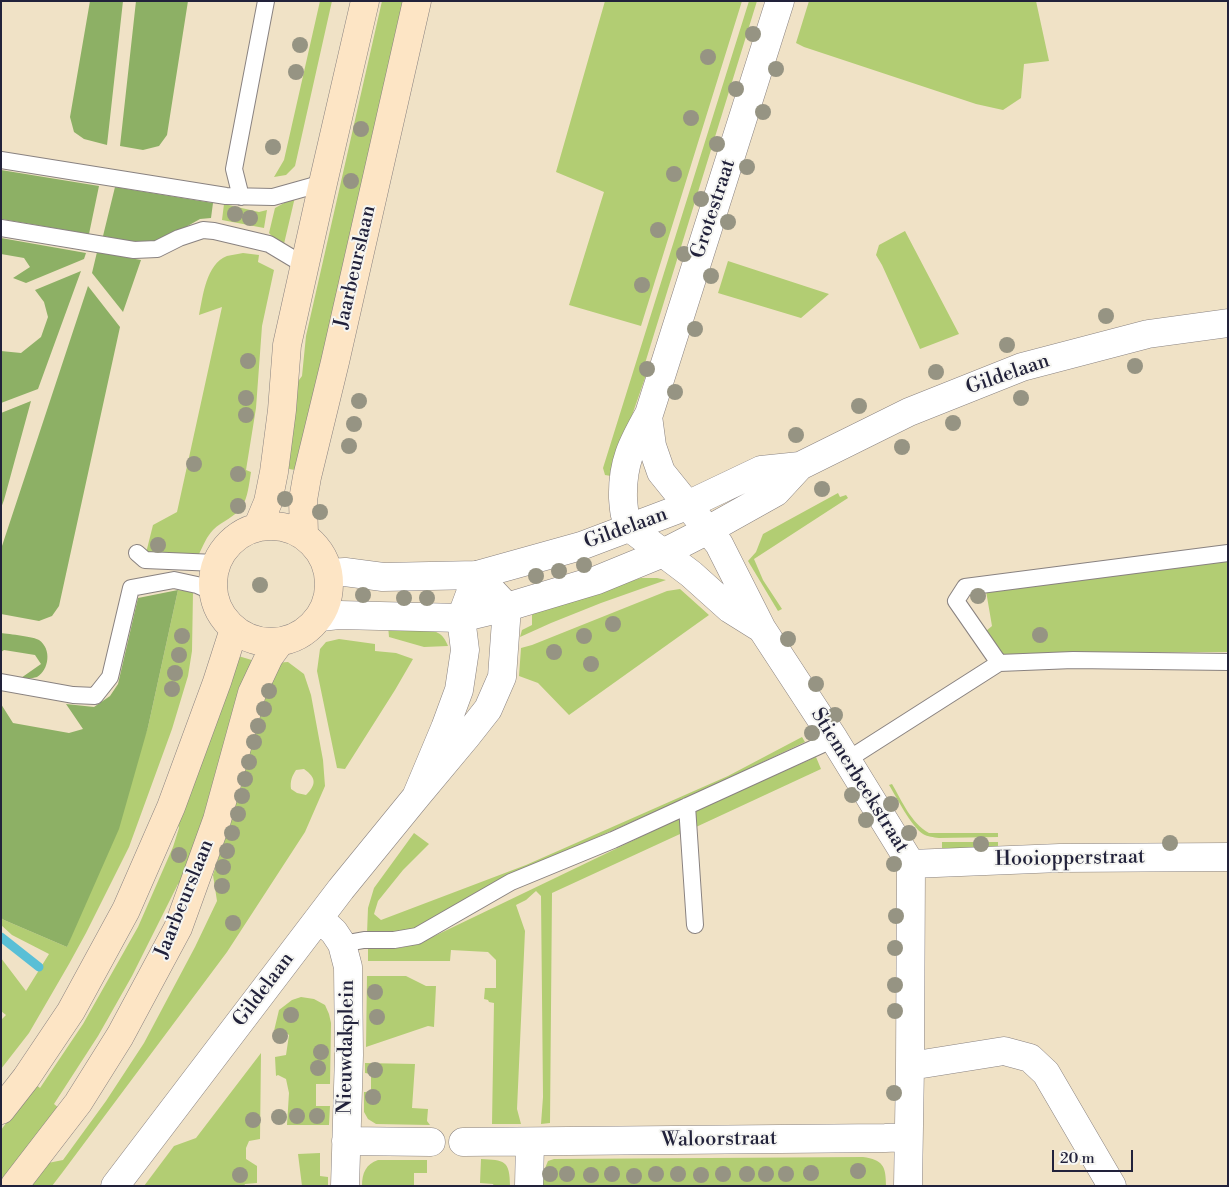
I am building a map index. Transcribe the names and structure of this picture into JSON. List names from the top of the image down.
{
  "streets": {
    "main road": ["Jaarbeurslaan"],
    "street": [
      "Grotestraat",
      "Gildelaan",
      "Stiemerbeekstraat",
      "Hooiopperstraat",
      "Nieuwdakplein",
      "Waloorstraat"
    ]
  },
  "crossings": [
    ["Grotestraat", "Gildelaan"],
    ["Grotestraat", "Stiemerbeekstraat"],
    ["Jaarbeurslaan", "Gildelaan"],
    ["Gildelaan", "Stiemerbeekstraat"],
    ["Gildelaan", "Nieuwdakplein"],
    ["Stiemerbeekstraat", "Hooiopperstraat"],
    ["Stiemerbeekstraat", "Waloorstraat"]
  ],
  "scale_bar": "20 m"
}
